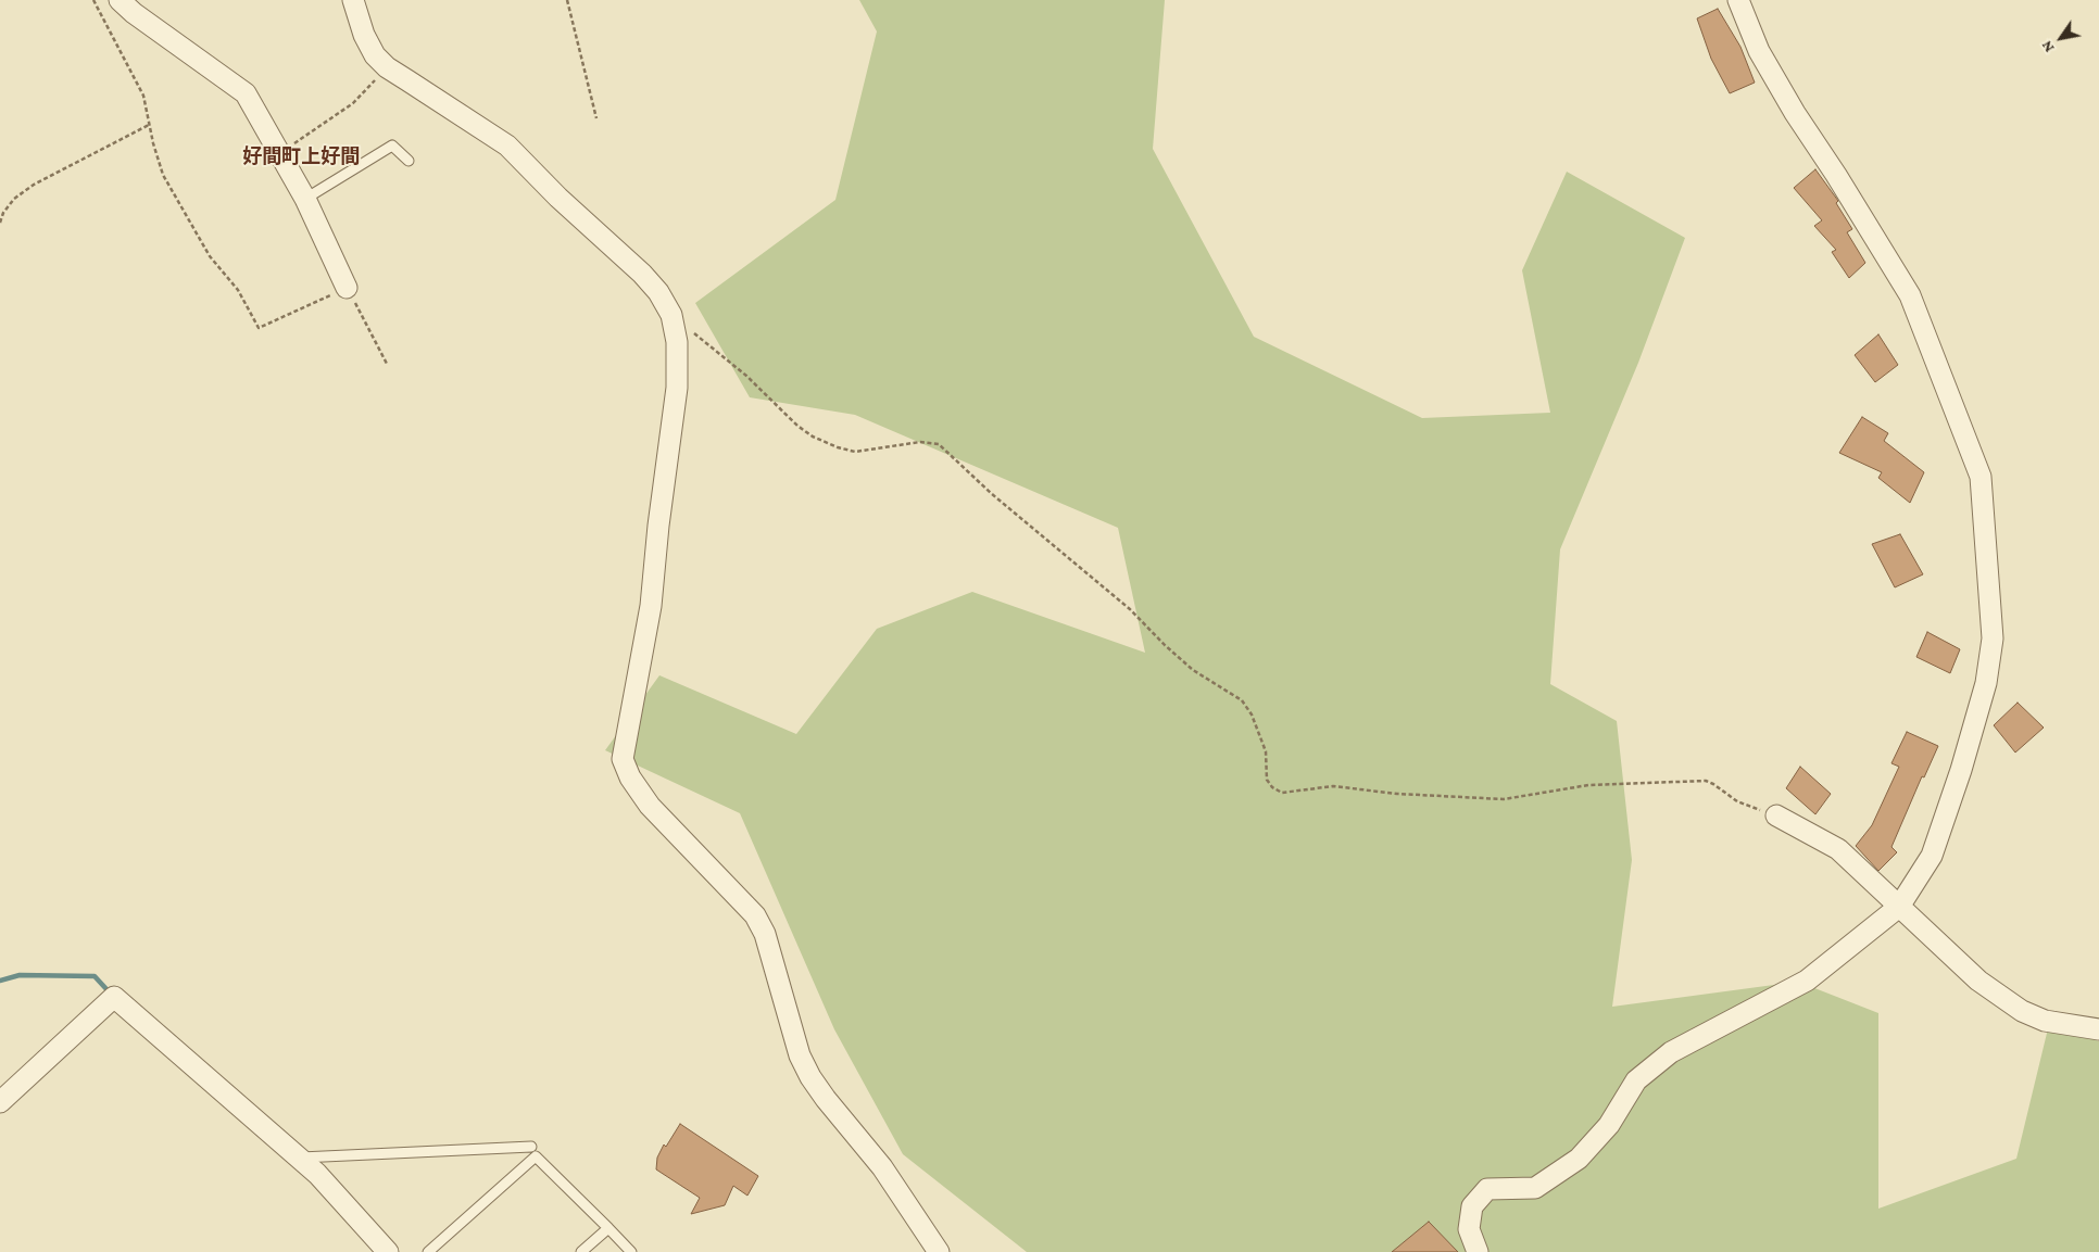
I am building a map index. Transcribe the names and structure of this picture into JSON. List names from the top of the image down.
{
  "districts": ["好間町上好間"],
  "north": "bottom left"
}
